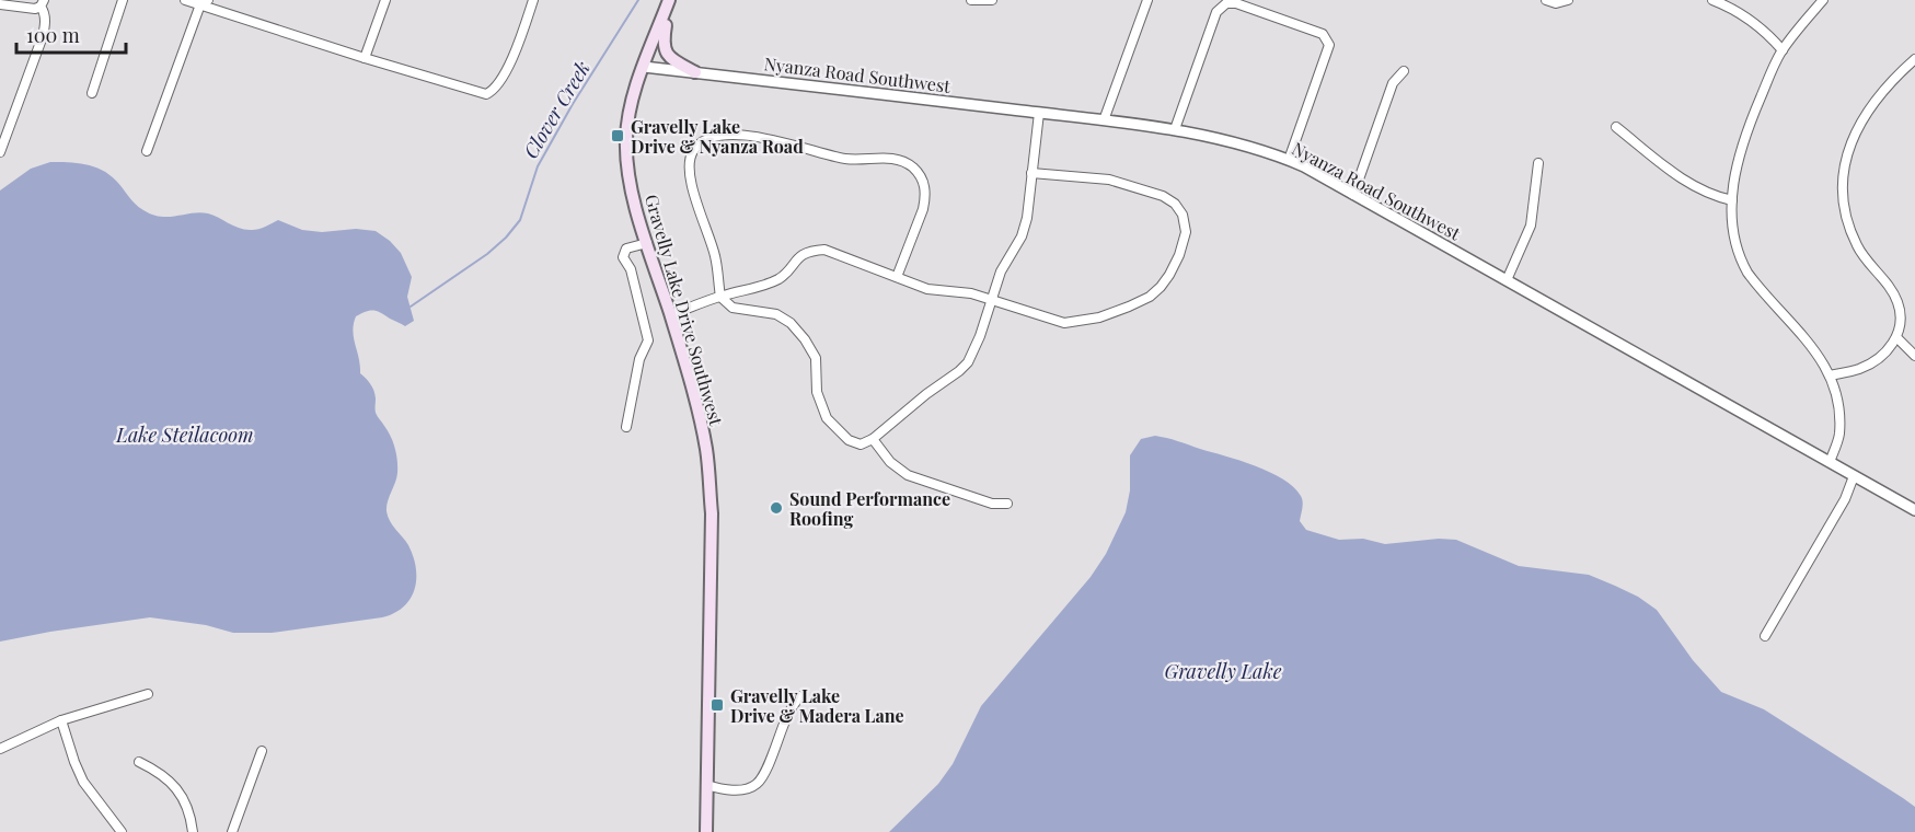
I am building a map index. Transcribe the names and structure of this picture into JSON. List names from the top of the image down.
{
  "streets": {
    "main road": ["Gravelly Lake Drive Southwest"],
    "street": ["Nyanza Road Southwest"]
  },
  "crossings": [
    ["Nyanza Road Southwest", "Gravelly Lake Drive Southwest"]
  ],
  "water": ["Clover Creek", "Lake Steilacoom", "Gravelly Lake"],
  "places": {
    "transit": ["Gravelly Lake Drive & Nyanza Road", "Gravelly Lake Drive & Madera Lane"],
    "other": ["Sound Performance Roofing"]
  },
  "scale_bar": "100 m"
}
